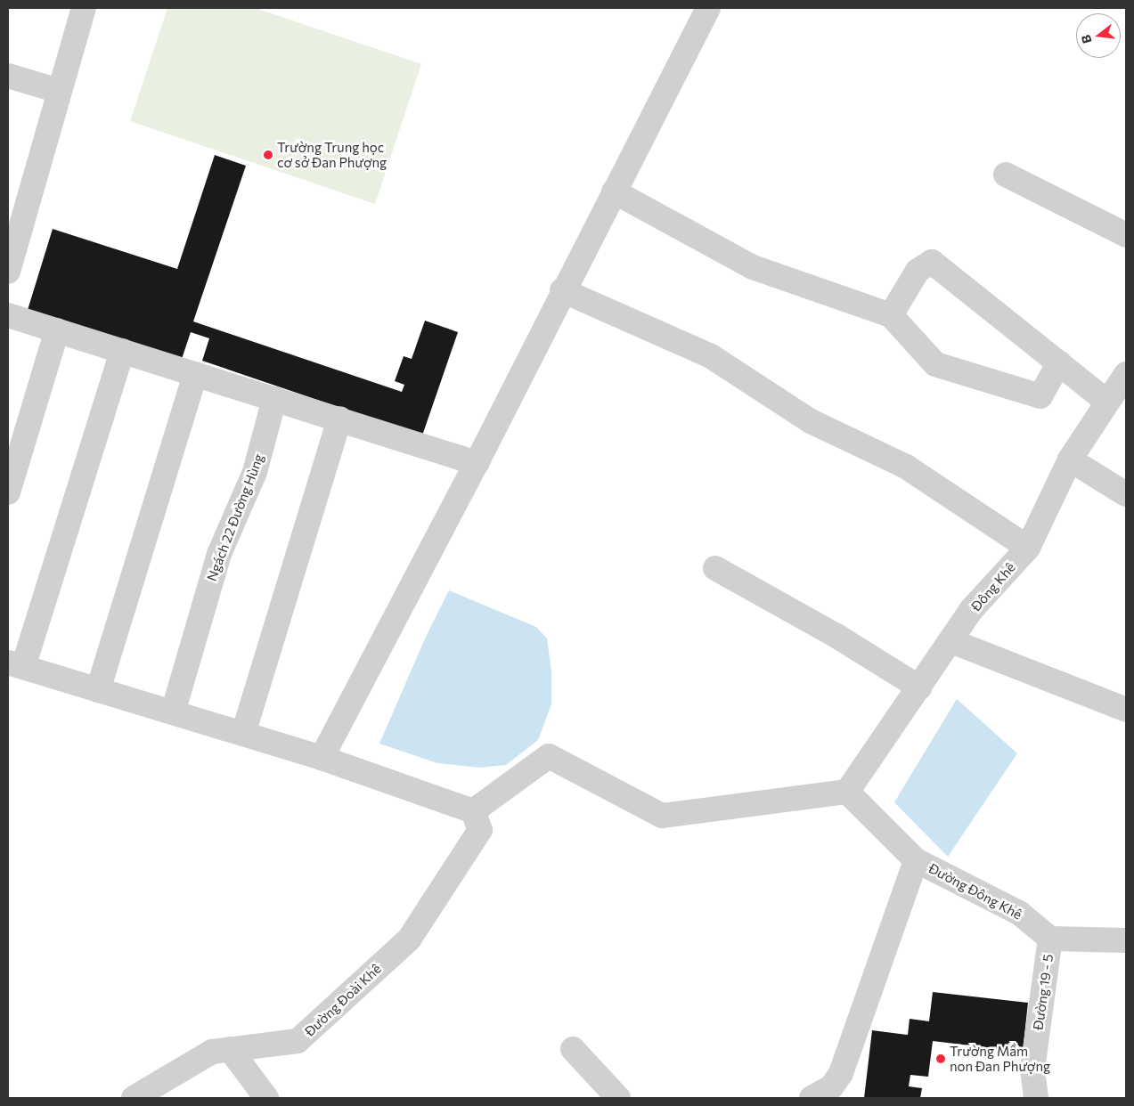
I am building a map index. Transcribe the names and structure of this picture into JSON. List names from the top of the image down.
{
  "streets": {
    "street": [
      "Ngách 22 Đường Hùng",
      "Đông Khê",
      "Đường Đông Khê",
      "Đường 19 - 5",
      "Đường Đoài Khê"
    ]
  },
  "crossings": [
    ["Đông Khê", "Đường Đông Khê"],
    ["Đường Đông Khê", "Đường 19 - 5"]
  ],
  "places": ["Trường Trung học cơ sở Đan Phượng", "Trường Mầm non Đan Phượng"],
  "north": "left"
}
